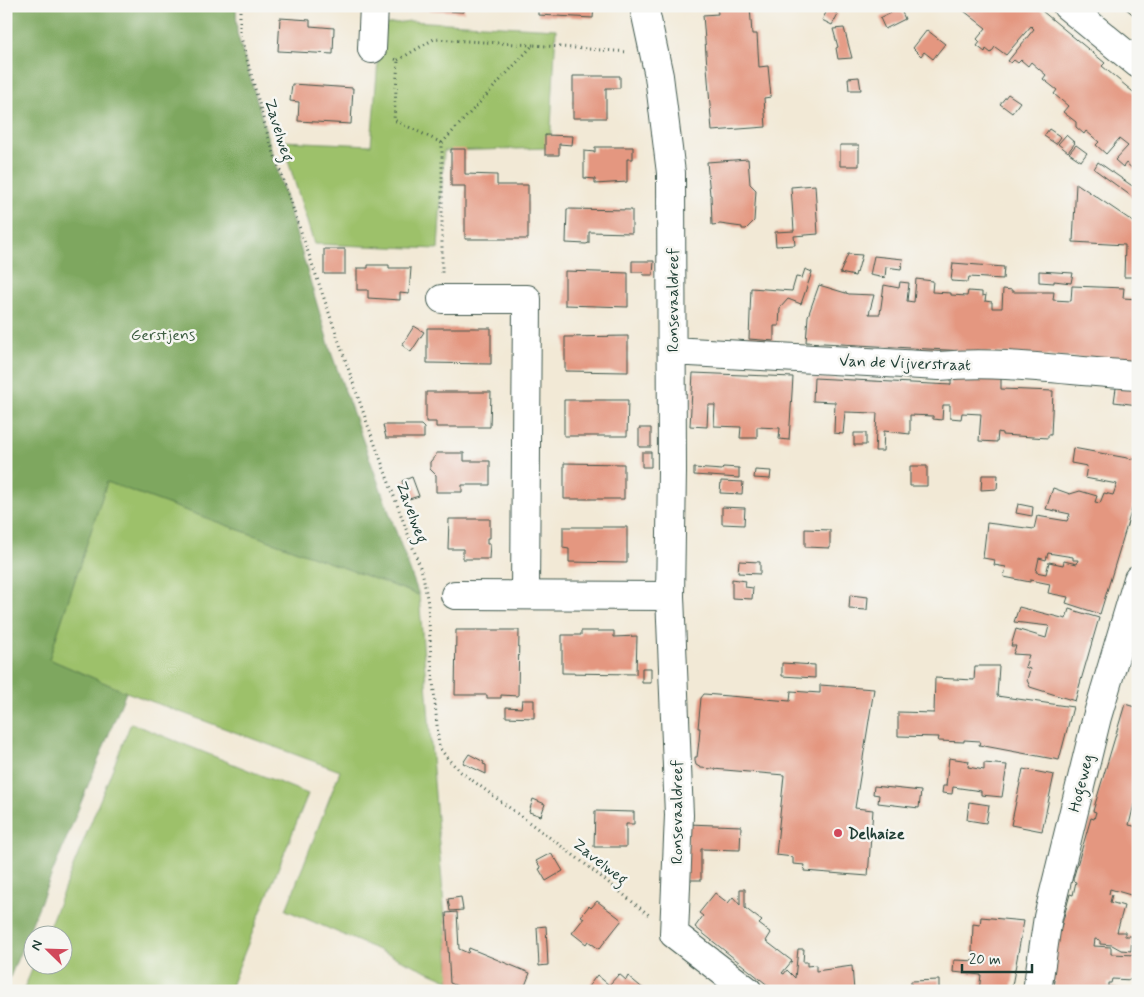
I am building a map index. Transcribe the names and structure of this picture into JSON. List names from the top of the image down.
{
  "streets": {
    "street": ["Ronsevaaldreef", "Van de Vijverstraat", "Hogeweg"],
    "path": ["Zavelweg"]
  },
  "crossings": [
    ["Zavelweg", "Ronsevaaldreef"],
    ["Ronsevaaldreef", "Van de Vijverstraat"]
  ],
  "parks": ["Gerstjens"],
  "places": ["Delhaize"],
  "scale_bar": "20 m",
  "north": "top left"
}
